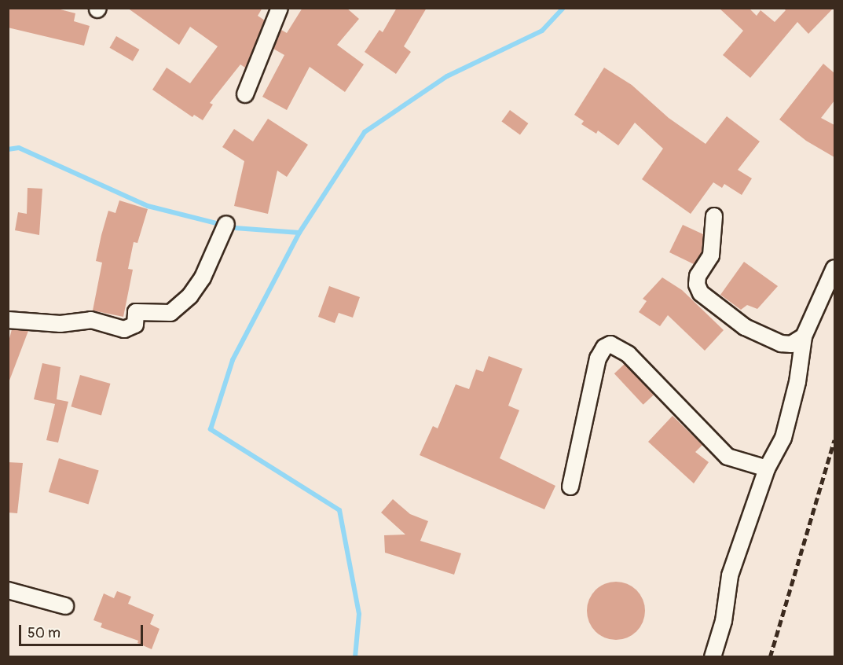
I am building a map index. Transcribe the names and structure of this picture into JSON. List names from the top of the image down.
{
  "scale_bar": "50 m"
}
